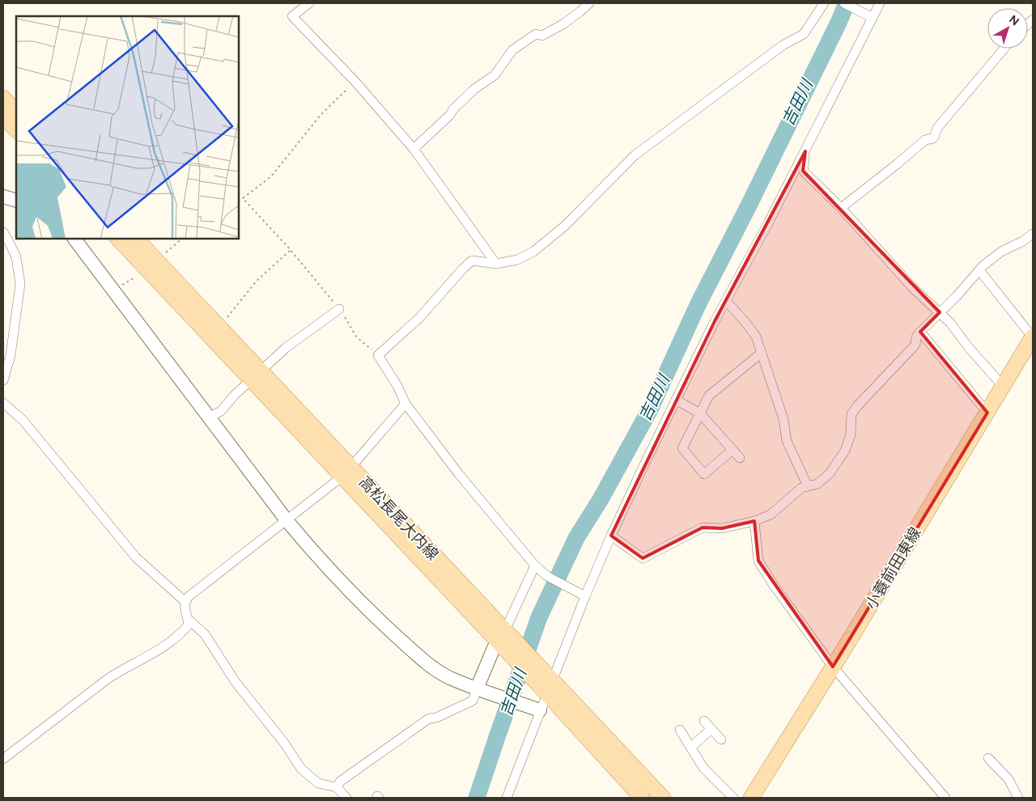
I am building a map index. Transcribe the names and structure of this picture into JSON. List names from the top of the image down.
{
  "streets": {
    "main road": ["高松長尾大内線", "小蓑前田東線"]
  },
  "water": ["吉田川"],
  "north": "top right"
}
